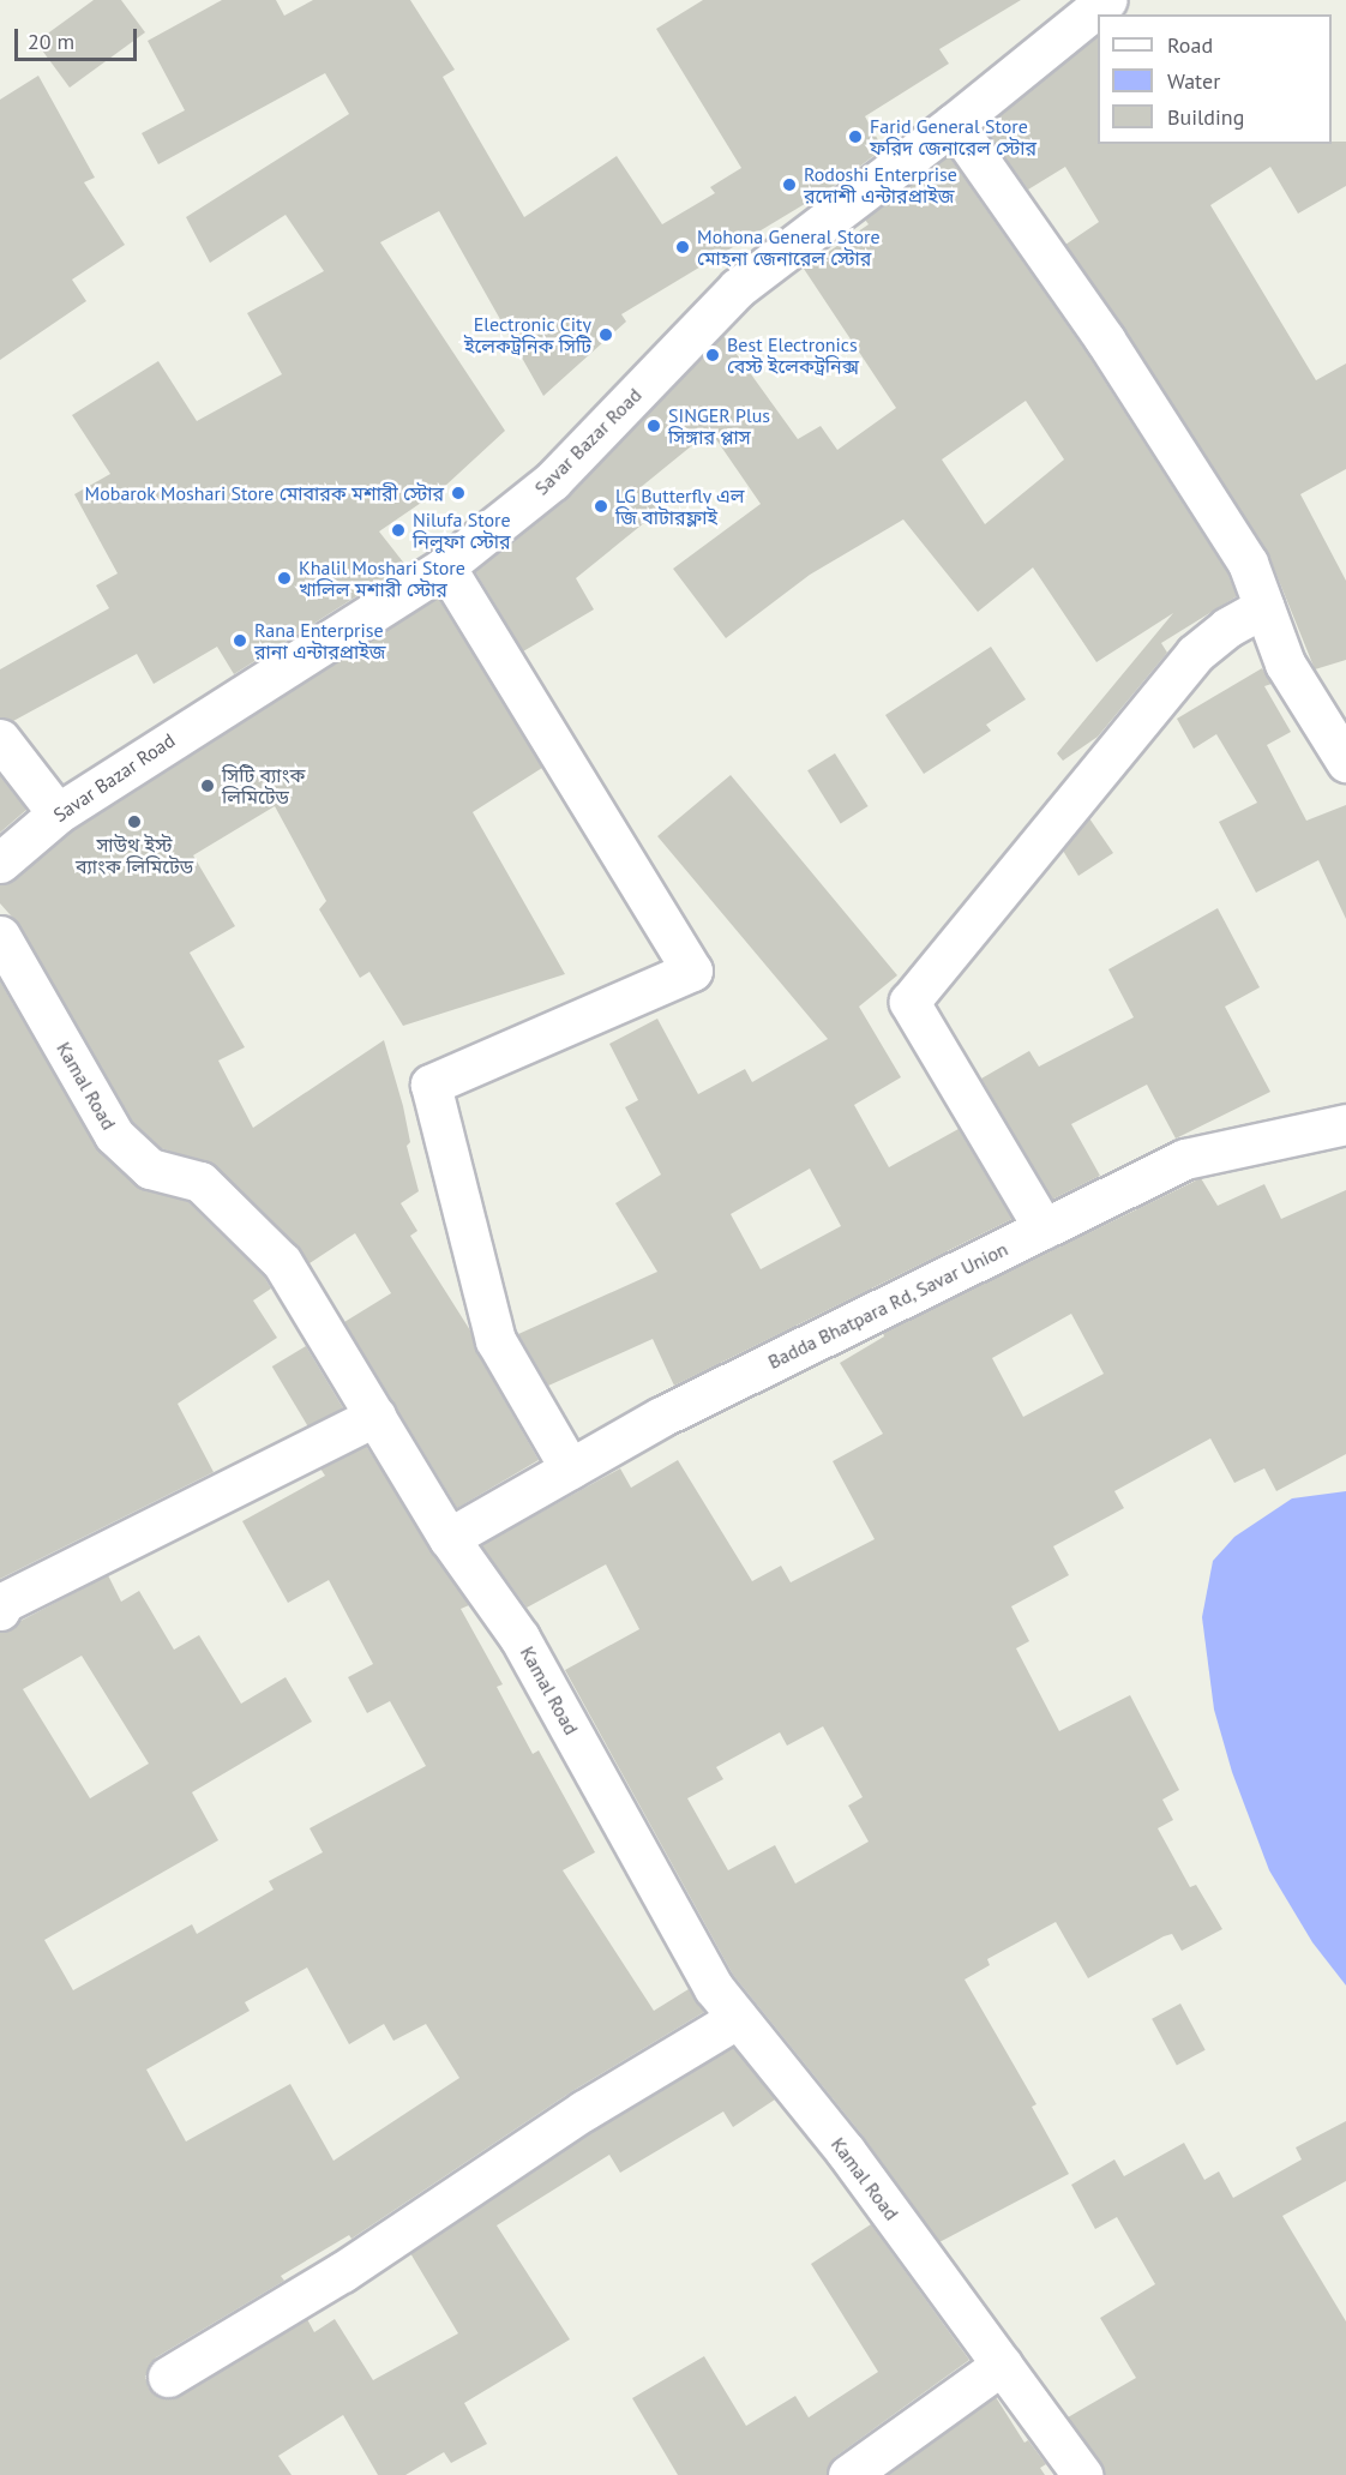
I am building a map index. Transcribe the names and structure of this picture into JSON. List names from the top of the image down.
{
  "streets": {
    "street": ["Savar Bazar Road", "Kamal Road", "Badda Bhatpara Rd, Savar Union"]
  },
  "crossings": [
    ["Kamal Road", "Badda Bhatpara Rd, Savar Union"]
  ],
  "places": [
    "Farid General Store ফরিদ জেনারেল স্টোর",
    "Rodoshi Enterprise রদোশী এন্টারপ্রাইজ",
    "Mohona General Store মোহনা জেনারেল স্টোর",
    "Electronic City ইলেকট্রনিক সিটি",
    "Best Electronics বেস্ট ইলেকট্রনিক্স",
    "SINGER Plus সিঙ্গার প্লাস",
    "Mobarok Moshari Store মোবারক মশারী স্টোর",
    "LG Butterfly এল জি বাটারফ্লাই",
    "Nilufa Store নিলুফা স্টোর",
    "Khalil Moshari Store খালিল মশারী স্টোর",
    "Rana Enterprise রানা এন্টারপ্রাইজ",
    "সিটি ব্যাংক লিমিটেড",
    "সাউথ ইস্ট ব্যাংক লিমিটেড"
  ],
  "legend": ["Road", "Water", "Building"],
  "scale_bar": "20 m"
}
